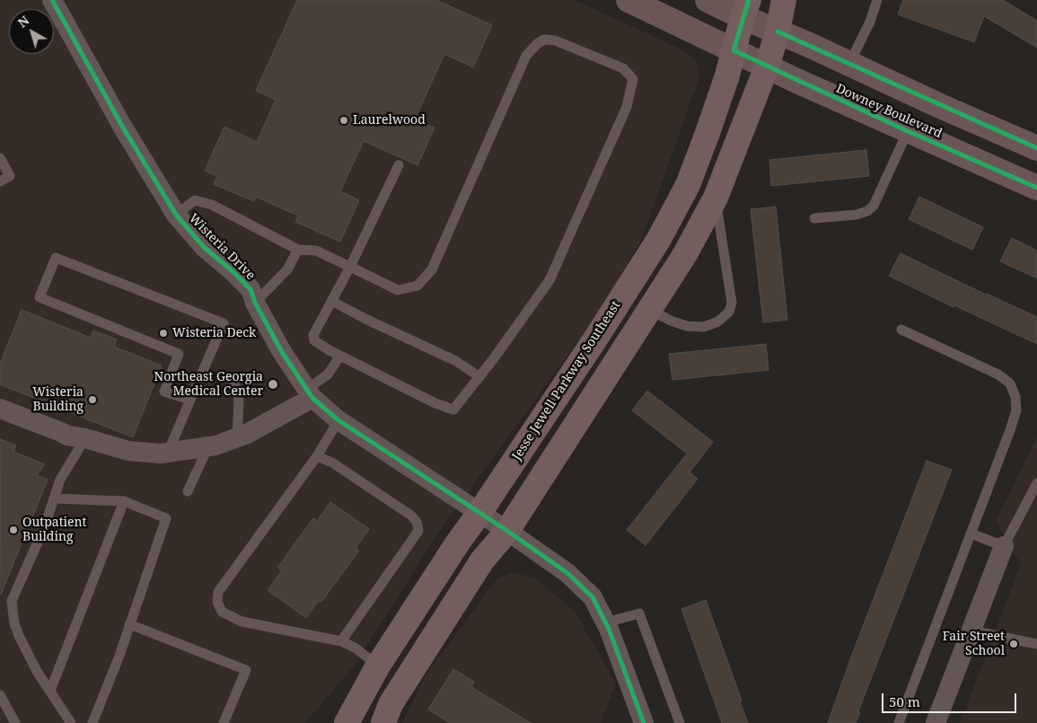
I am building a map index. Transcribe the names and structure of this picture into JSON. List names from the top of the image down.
{
  "streets": {
    "main road": ["Downey Boulevard", "Jesse Jewell Parkway Southeast"],
    "street": ["Wisteria Drive"]
  },
  "crossings": [
    ["Downey Boulevard", "Jesse Jewell Parkway Southeast"],
    ["Wisteria Drive", "Jesse Jewell Parkway Southeast"]
  ],
  "places": [
    "Laurelwood",
    "Wisteria Deck",
    "Northeast Georgia Medical Center",
    "Wisteria Building",
    "Outpatient Building",
    "Fair Street School"
  ],
  "scale_bar": "50 m",
  "north": "top left"
}
